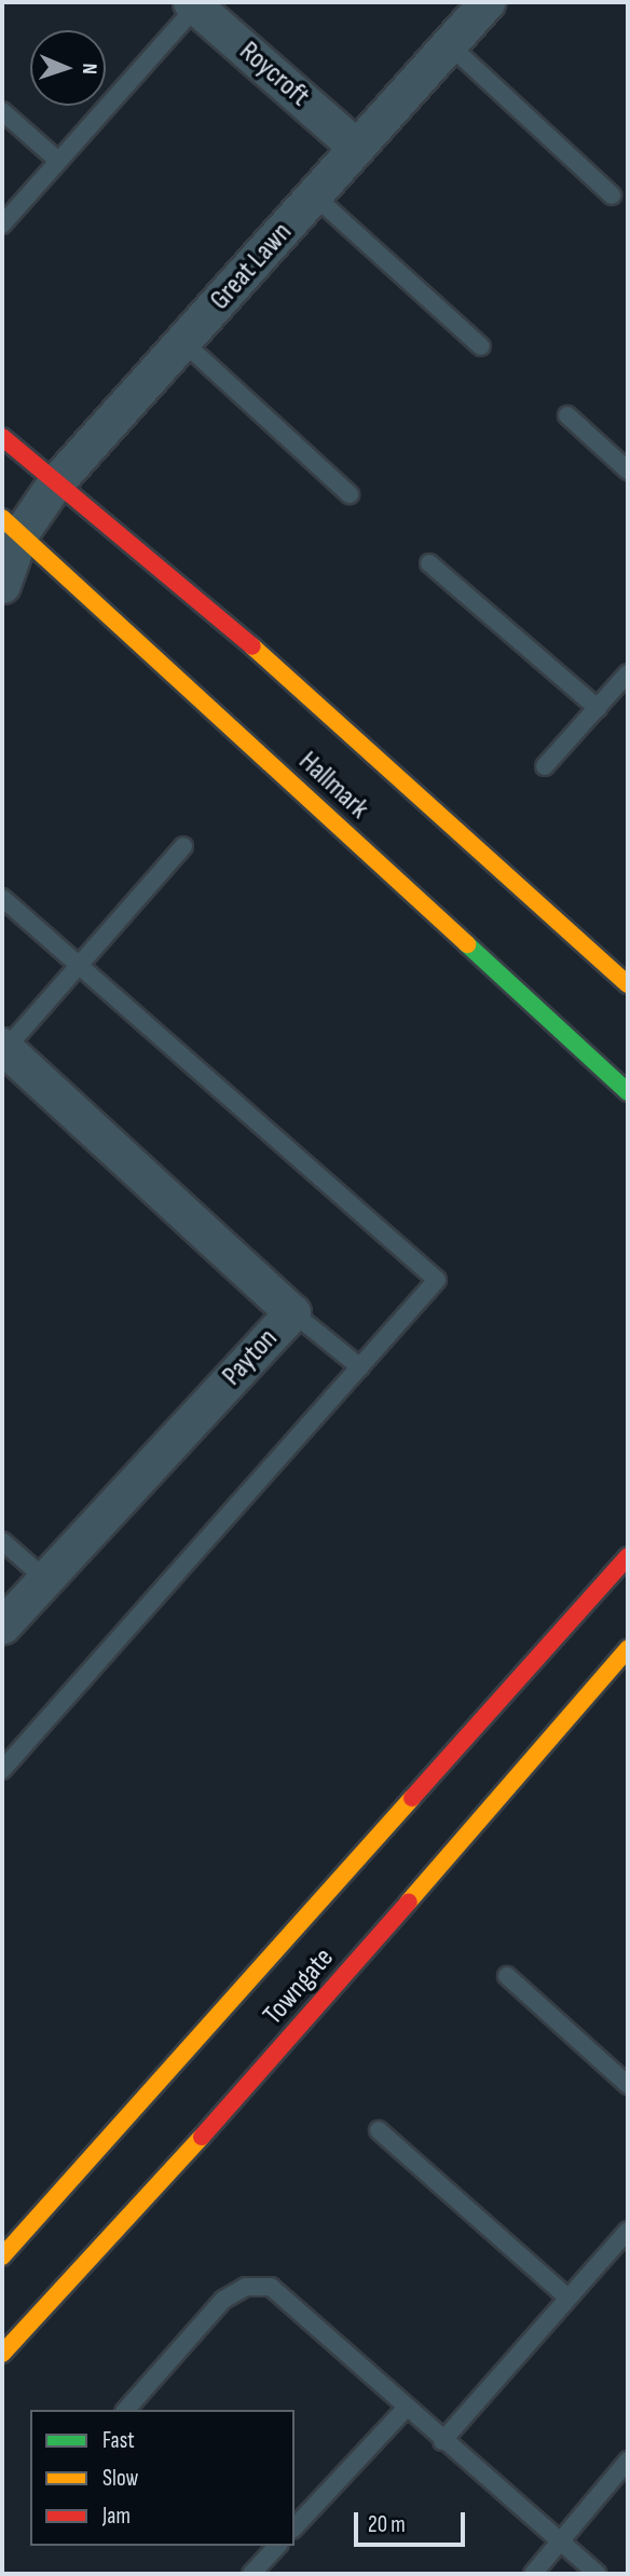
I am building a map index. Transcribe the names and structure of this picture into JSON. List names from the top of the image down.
{
  "streets": {
    "street": [
      "Roycroft",
      "Great Lawn",
      "Hallmark",
      "Payton",
      "Towngate"
    ]
  },
  "crossings": [
    ["Roycroft", "Great Lawn"],
    ["Great Lawn", "Hallmark"]
  ],
  "legend": ["Fast", "Slow", "Jam"],
  "scale_bar": "20 m",
  "north": "right"
}
